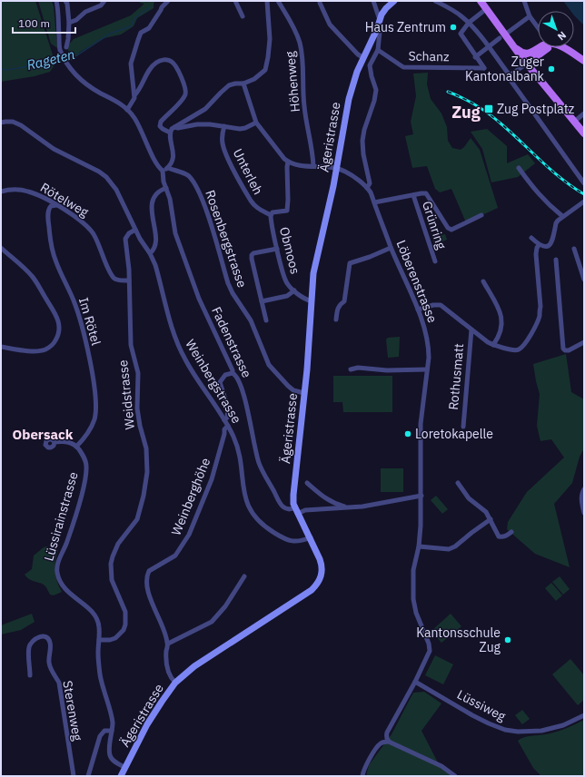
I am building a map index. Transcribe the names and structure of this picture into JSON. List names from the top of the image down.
{
  "streets": {
    "main road": ["Ägeristrasse"],
    "street": [
      "Schanz",
      "Höhenweg",
      "Unterleh",
      "Rötelweg",
      "Grünring",
      "Rosenbergstrasse",
      "Obmoos",
      "Löberenstrasse",
      "Im Rötel",
      "Fadenstrasse",
      "Rothusmatt",
      "Weinbergstrasse",
      "Weidstrasse",
      "Weinberghöhe",
      "Lüssirainstrasse",
      "Lüssiweg",
      "Sterenweg"
    ]
  },
  "crossings": [
    ["Schanz", "Löberenstrasse"],
    ["Ägeristrasse", "Rosenbergstrasse"],
    ["Ägeristrasse", "Obmoos"],
    ["Ägeristrasse", "Löberenstrasse"],
    ["Ägeristrasse", "Fadenstrasse"],
    ["Ägeristrasse", "Weinbergstrasse"],
    ["Ägeristrasse", "Lüssirainstrasse"],
    ["Unterleh", "Obmoos"],
    ["Rötelweg", "Im Rötel"],
    ["Rötelweg", "Weidstrasse"],
    ["Löberenstrasse", "Lüssiweg"],
    ["Im Rötel", "Lüssirainstrasse"],
    ["Weinbergstrasse", "Weidstrasse"],
    ["Weinbergstrasse", "Weinberghöhe"],
    ["Weidstrasse", "Lüssirainstrasse"],
    ["Lüssirainstrasse", "Sterenweg"]
  ],
  "districts": ["Zug", "Obersack"],
  "water": ["Rageten"],
  "places": {
    "other": [
      "Haus Zentrum",
      "Zuger Kantonalbank",
      "Loretokapelle",
      "Kantonsschule Zug"
    ],
    "transit": ["Zug Postplatz"]
  },
  "scale_bar": "100 m",
  "north": "bottom right"
}
